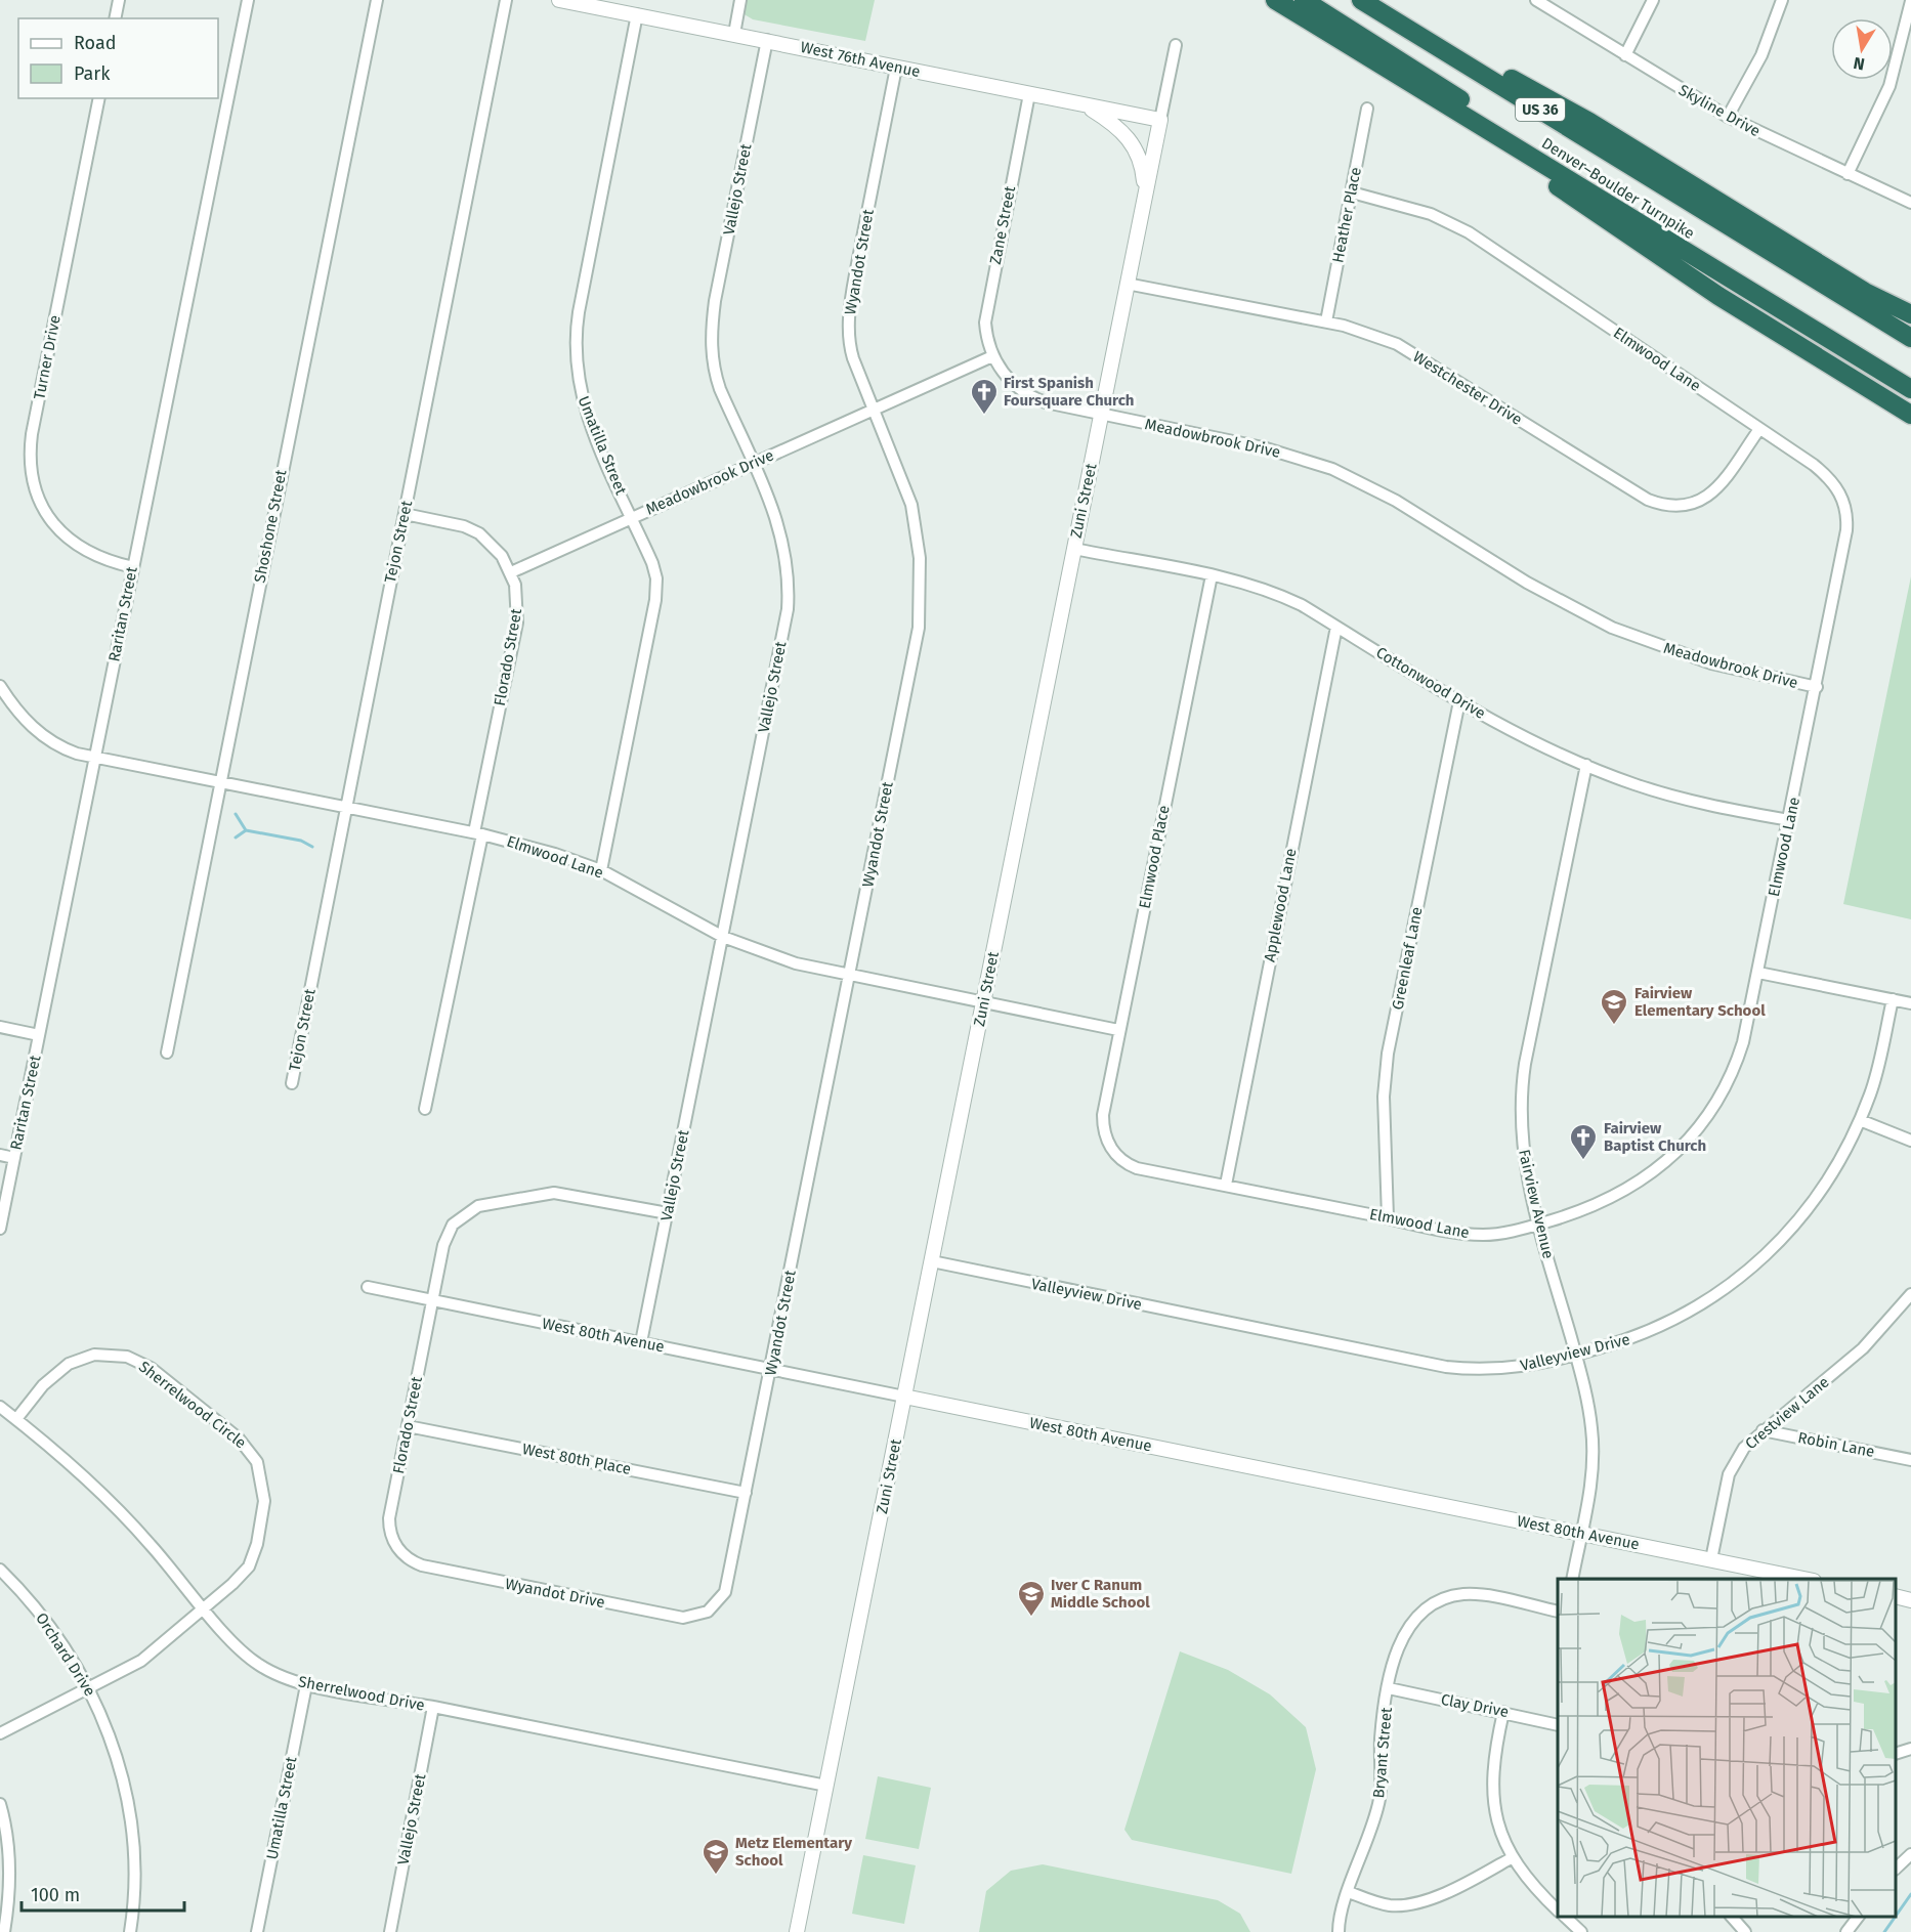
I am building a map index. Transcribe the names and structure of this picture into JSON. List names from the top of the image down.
{
  "streets": {
    "highway": ["US 36", "Denver–Boulder Turnpike"],
    "street": [
      "West 76th Avenue",
      "Skyline Drive",
      "Vallejo Street",
      "Heather Place",
      "Zane Street",
      "Wyandot Street",
      "Turner Drive",
      "Elmwood Lane",
      "Westchester Drive",
      "Meadowbrook Drive",
      "Umatilla Street",
      "Zuni Street",
      "Shoshone Street",
      "Tejon Street",
      "Raritan Street",
      "Florado Street",
      "Cottonwood Drive",
      "Elmwood Place",
      "Applewood Lane",
      "Greenleaf Lane",
      "Fairview Avenue",
      "Valleyview Drive",
      "West 80th Avenue",
      "Sherrelwood Circle",
      "Crestview Lane",
      "Robin Lane",
      "West 80th Place",
      "Wyandot Drive",
      "Orchard Drive",
      "Sherrelwood Drive",
      "Clay Drive",
      "Bryant Street"
    ]
  },
  "crossings": [
    ["West 76th Avenue", "Vallejo Street"],
    ["West 76th Avenue", "Zane Street"],
    ["West 76th Avenue", "Wyandot Street"],
    ["West 76th Avenue", "Umatilla Street"],
    ["West 76th Avenue", "Zuni Street"],
    ["Vallejo Street", "Elmwood Lane"],
    ["Vallejo Street", "Meadowbrook Drive"],
    ["Vallejo Street", "West 80th Avenue"],
    ["Vallejo Street", "Sherrelwood Drive"],
    ["Heather Place", "Elmwood Lane"],
    ["Heather Place", "Westchester Drive"],
    ["Zane Street", "Meadowbrook Drive"],
    ["Wyandot Street", "Elmwood Lane"],
    ["Wyandot Street", "Meadowbrook Drive"],
    ["Wyandot Street", "West 80th Avenue"],
    ["Wyandot Street", "West 80th Place"],
    ["Wyandot Street", "Wyandot Drive"],
    ["Turner Drive", "Raritan Street"],
    ["Elmwood Lane", "Westchester Drive"],
    ["Elmwood Lane", "Meadowbrook Drive"],
    ["Elmwood Lane", "Umatilla Street"],
    ["Elmwood Lane", "Zuni Street"],
    ["Elmwood Lane", "Shoshone Street"],
    ["Elmwood Lane", "Tejon Street"],
    ["Elmwood Lane", "Raritan Street"],
    ["Elmwood Lane", "Florado Street"],
    ["Elmwood Lane", "Cottonwood Drive"],
    ["Elmwood Lane", "Elmwood Place"],
    ["Elmwood Lane", "Applewood Lane"],
    ["Elmwood Lane", "Greenleaf Lane"],
    ["Elmwood Lane", "Fairview Avenue"],
    ["Westchester Drive", "Zuni Street"],
    ["Meadowbrook Drive", "Umatilla Street"],
    ["Meadowbrook Drive", "Zuni Street"],
    ["Meadowbrook Drive", "Florado Street"],
    ["Umatilla Street", "Sherrelwood Drive"],
    ["Zuni Street", "Cottonwood Drive"],
    ["Zuni Street", "Valleyview Drive"],
    ["Zuni Street", "West 80th Avenue"],
    ["Zuni Street", "Sherrelwood Drive"],
    ["Tejon Street", "Florado Street"],
    ["Florado Street", "West 80th Avenue"],
    ["Florado Street", "West 80th Place"],
    ["Florado Street", "Wyandot Drive"],
    ["Cottonwood Drive", "Elmwood Place"],
    ["Cottonwood Drive", "Applewood Lane"],
    ["Cottonwood Drive", "Greenleaf Lane"],
    ["Cottonwood Drive", "Fairview Avenue"],
    ["Fairview Avenue", "Valleyview Drive"],
    ["Fairview Avenue", "West 80th Avenue"],
    ["West 80th Avenue", "Crestview Lane"],
    ["Sherrelwood Circle", "Orchard Drive"],
    ["Sherrelwood Circle", "Sherrelwood Drive"],
    ["Crestview Lane", "Robin Lane"],
    ["Clay Drive", "Bryant Street"]
  ],
  "places": {
    "church": ["First Spanish Foursquare Church", "Fairview Baptist Church"],
    "school or university": ["Fairview Elementary School", "Iver C Ranum Middle School", "Metz Elementary School"]
  },
  "legend": ["Road", "Park"],
  "scale_bar": "100 m",
  "north": "bottom"
}
